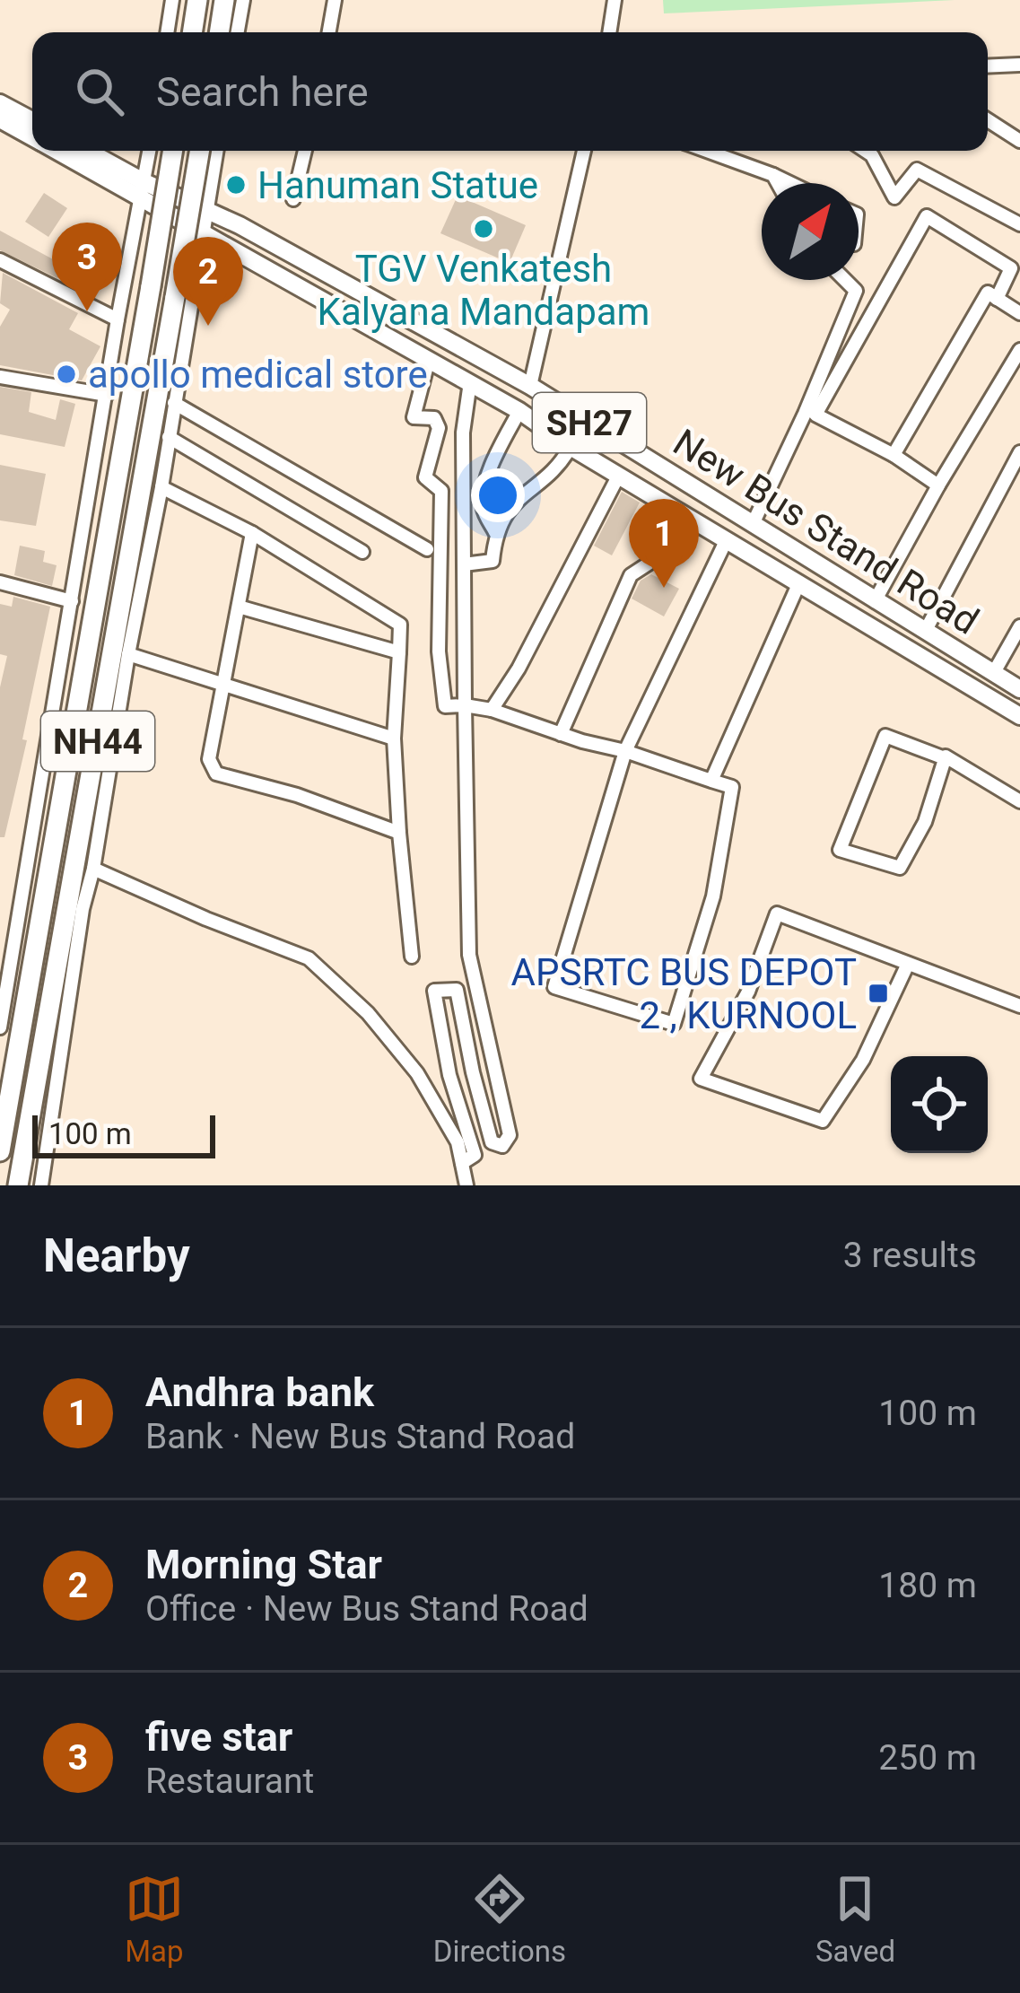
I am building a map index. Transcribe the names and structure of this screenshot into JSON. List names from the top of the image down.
{
  "streets": {
    "highway": ["NH44"],
    "main road": ["SH27", "New Bus Stand Road"]
  },
  "crossings": [
    ["SH27", "New Bus Stand Road"]
  ],
  "places": {
    "other": ["Hanuman Statue", "TGV Venkatesh Kalyana Mandapam", "apollo medical store"],
    "transit": ["APSRTC BUS DEPOT 2 , KURNOOL"]
  },
  "scale_bar": "100 m",
  "north": "top right",
  "page": {
    "search": "Search here",
    "pins": ["3", "2", "1"],
    "scale": "100 m",
    "heading": ["Nearby", "3 results"],
    "list": [
      {
        "mark": "1",
        "name": "Andhra bank",
        "note": "Bank · New Bus Stand Road",
        "value": "100 m"
      },
      {
        "mark": "2",
        "name": "Morning Star",
        "note": "Office · New Bus Stand Road",
        "value": "180 m"
      },
      {
        "mark": "3",
        "name": "five star",
        "note": "Restaurant",
        "value": "250 m"
      }
    ],
    "nav": ["Map", "Directions", "Saved"]
  }
}
